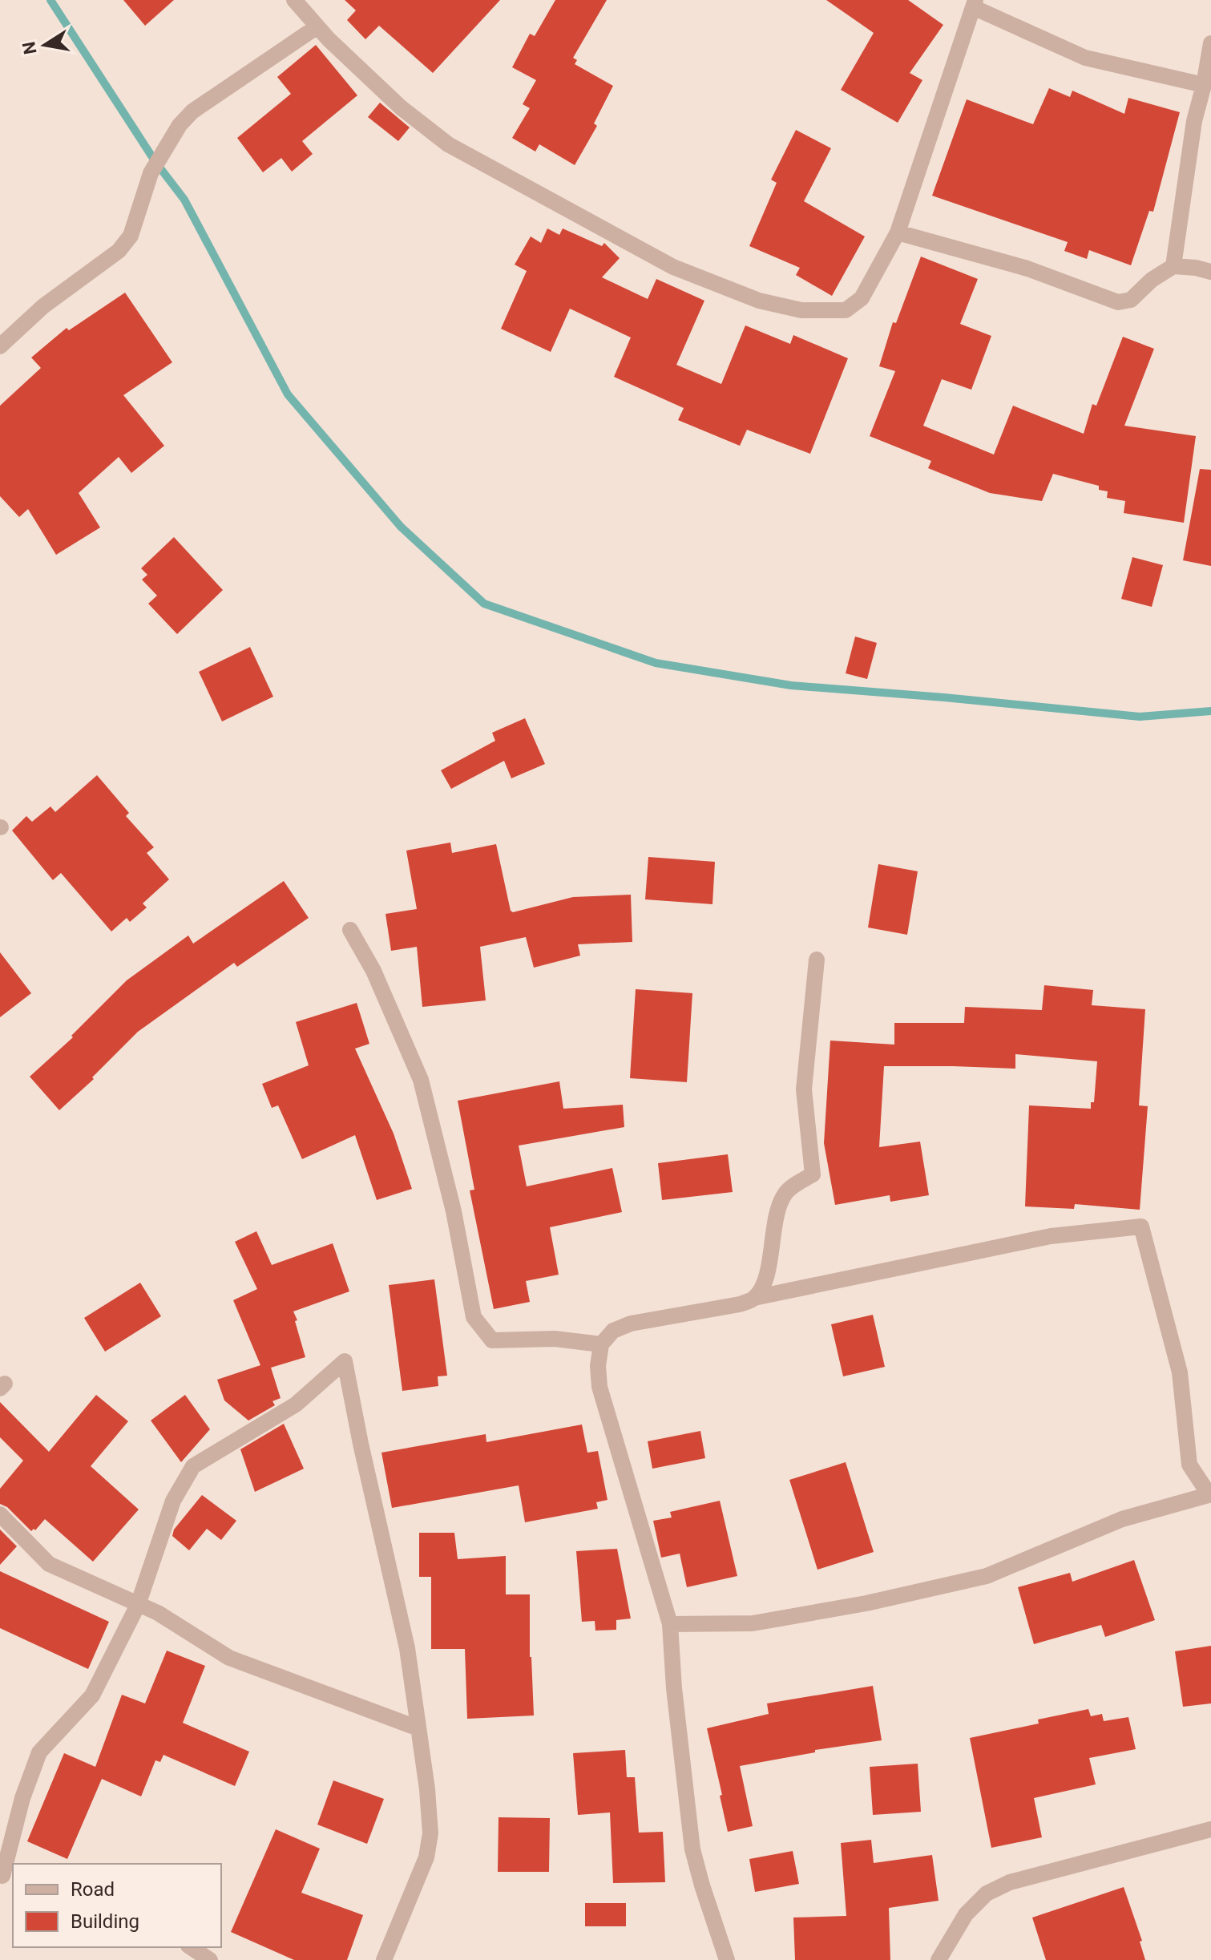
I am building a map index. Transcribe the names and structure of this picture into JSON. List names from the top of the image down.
{
  "legend": ["Road", "Building"],
  "north": "left"
}
